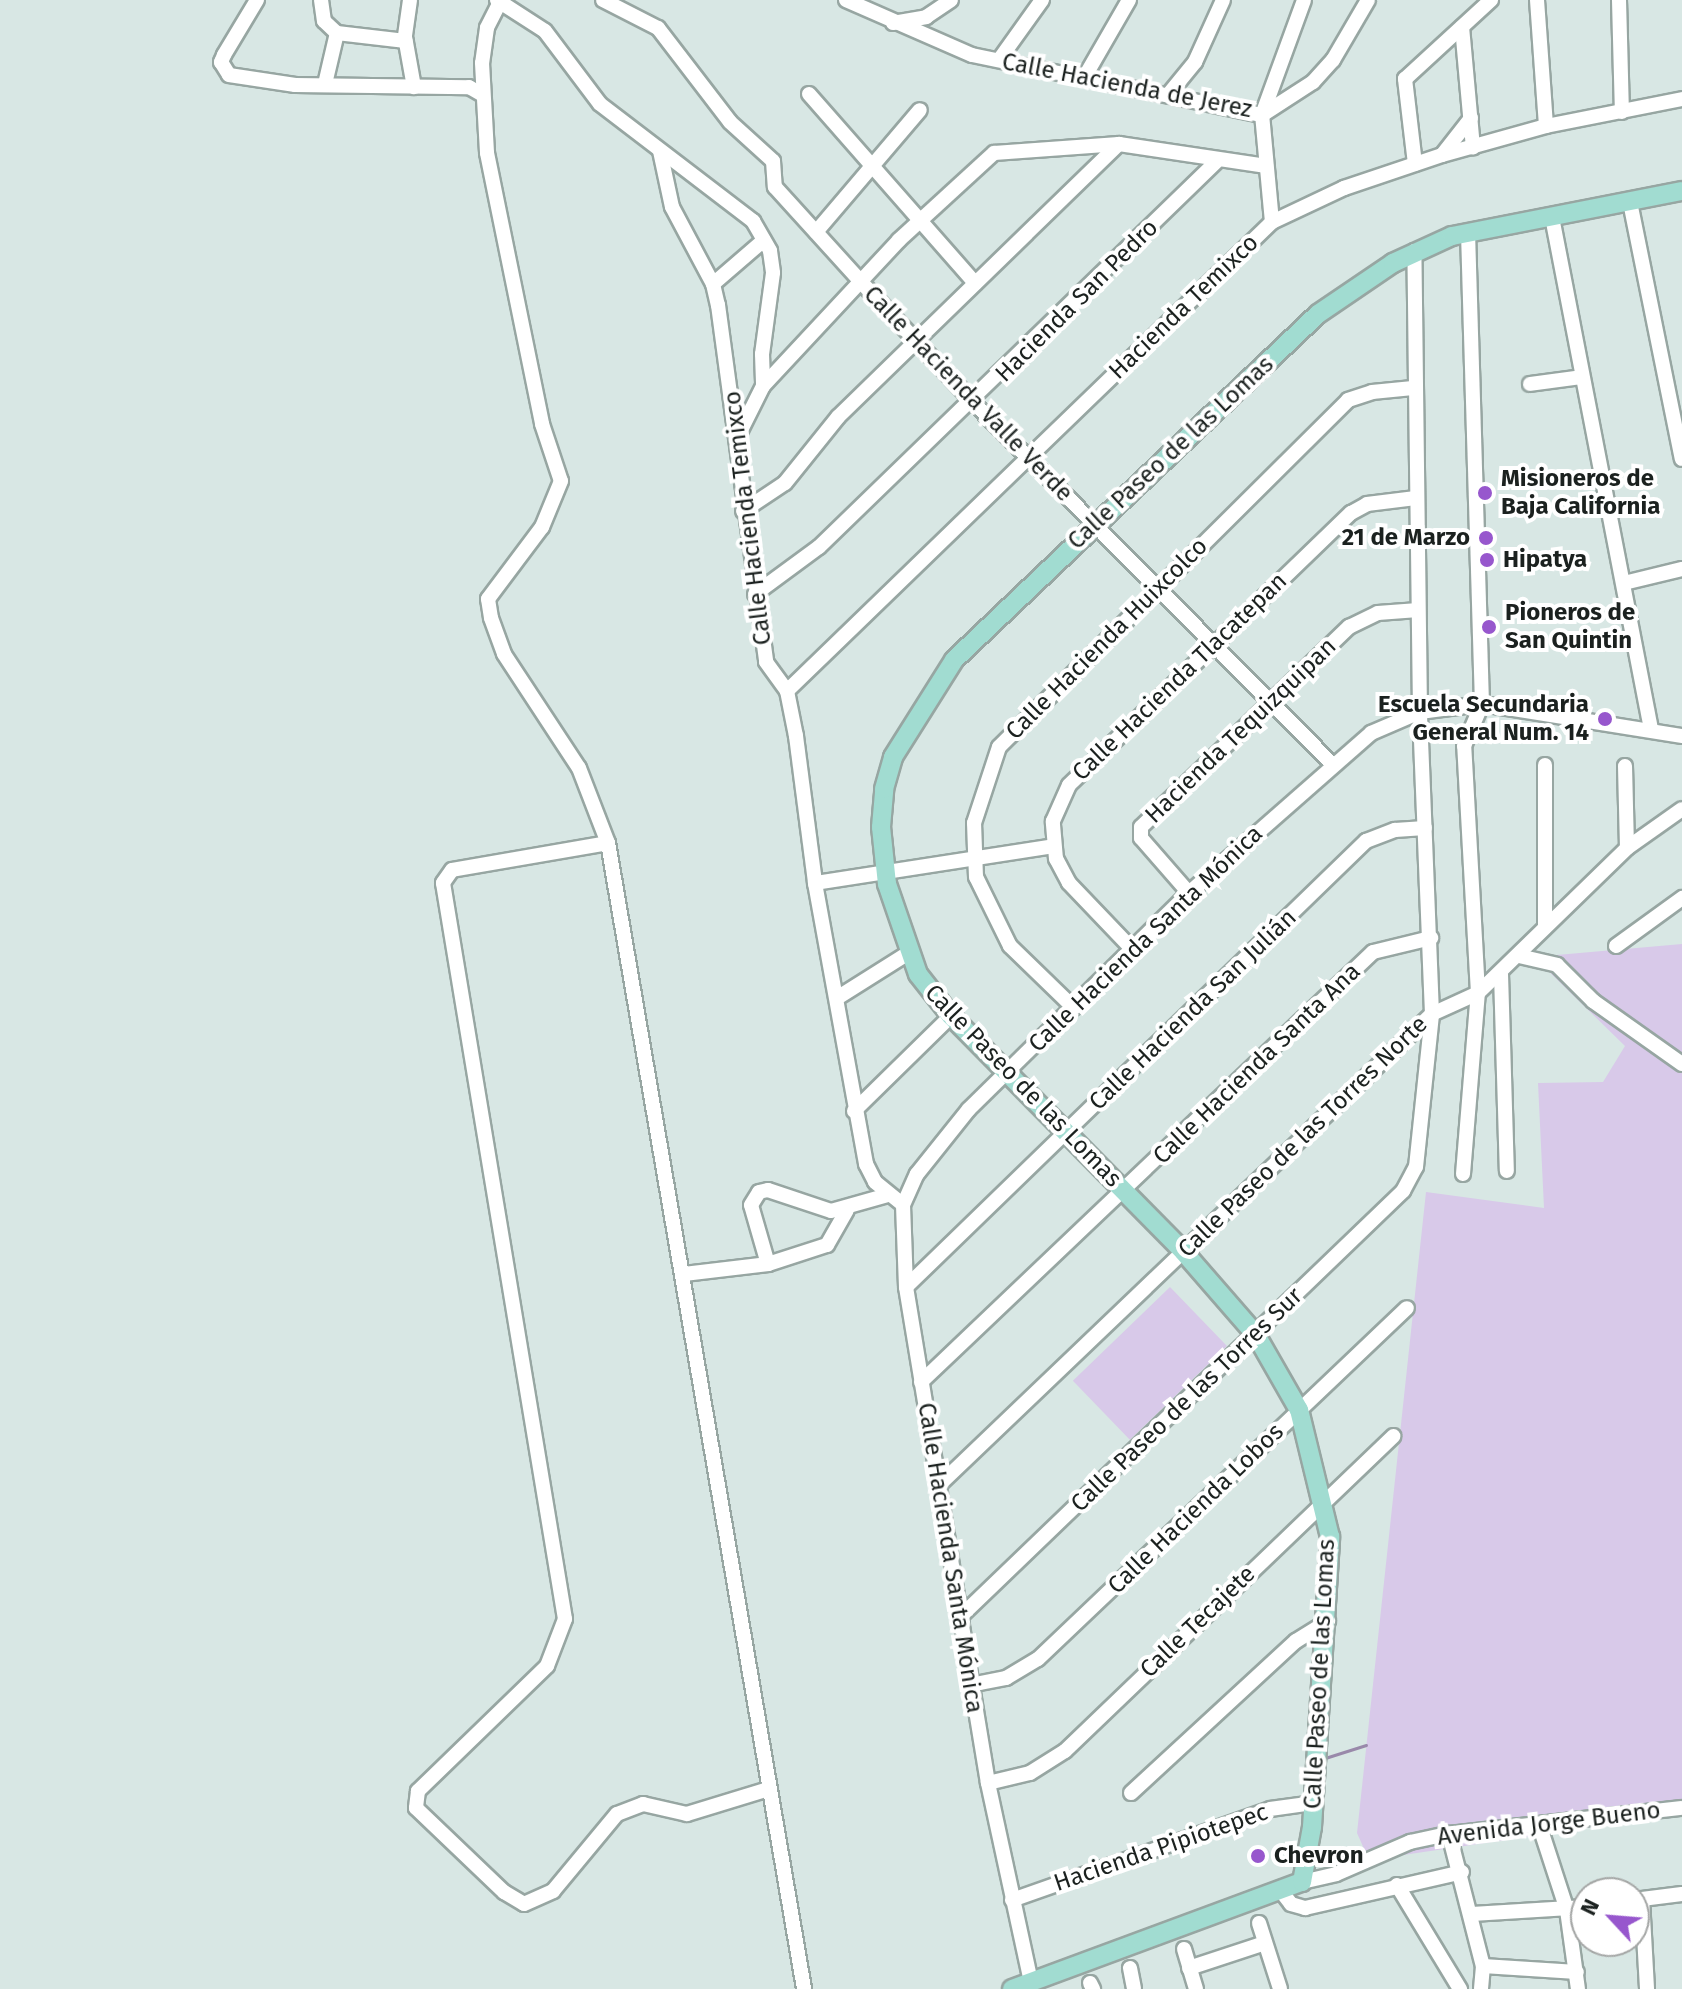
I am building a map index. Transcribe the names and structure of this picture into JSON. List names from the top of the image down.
{
  "streets": {
    "main road": ["Calle Paseo de las Lomas", "Avenida Jorge Bueno"],
    "street": [
      "Calle Hacienda de Jerez",
      "Hacienda San Pedro",
      "Hacienda Temixco",
      "Calle Hacienda Valle Verde",
      "Calle Hacienda Temixco",
      "Calle Hacienda Huixcolco",
      "Calle Hacienda Tlacatepan",
      "Hacienda Tequizquipan",
      "Calle Hacienda Santa Mónica",
      "Calle Hacienda San Julián",
      "Calle Hacienda Santa Ana",
      "Calle Paseo de las Torres Norte",
      "Calle Paseo de las Torres Sur",
      "Calle Hacienda Lobos",
      "Calle Tecajete",
      "Hacienda Pipiotepec"
    ]
  },
  "crossings": [
    ["Hacienda San Pedro", "Calle Hacienda Valle Verde"],
    ["Hacienda San Pedro", "Calle Hacienda Temixco"],
    ["Hacienda Temixco", "Calle Hacienda Valle Verde"],
    ["Hacienda Temixco", "Calle Hacienda Temixco"],
    ["Calle Hacienda Valle Verde", "Calle Paseo de las Lomas"],
    ["Calle Hacienda Valle Verde", "Calle Hacienda Huixcolco"],
    ["Calle Hacienda Valle Verde", "Calle Hacienda Tlacatepan"],
    ["Calle Hacienda Valle Verde", "Hacienda Tequizquipan"],
    ["Calle Hacienda Valle Verde", "Calle Hacienda Santa Mónica"],
    ["Calle Paseo de las Lomas", "Calle Hacienda Santa Mónica"],
    ["Calle Paseo de las Lomas", "Calle Hacienda San Julián"],
    ["Calle Paseo de las Lomas", "Calle Hacienda Santa Ana"],
    ["Calle Paseo de las Lomas", "Calle Paseo de las Torres Norte"],
    ["Calle Paseo de las Lomas", "Calle Paseo de las Torres Sur"],
    ["Calle Paseo de las Lomas", "Calle Hacienda Lobos"],
    ["Calle Paseo de las Lomas", "Calle Tecajete"],
    ["Calle Paseo de las Lomas", "Avenida Jorge Bueno"],
    ["Calle Paseo de las Lomas", "Hacienda Pipiotepec"],
    ["Calle Hacienda Temixco", "Calle Hacienda Santa Mónica"],
    ["Calle Hacienda Huixcolco", "Calle Hacienda Santa Mónica"],
    ["Hacienda Tequizquipan", "Calle Hacienda Santa Mónica"],
    ["Calle Hacienda Santa Mónica", "Calle Hacienda San Julián"],
    ["Calle Hacienda Santa Mónica", "Calle Hacienda Santa Ana"],
    ["Calle Hacienda Santa Mónica", "Calle Paseo de las Torres Norte"],
    ["Calle Hacienda Santa Mónica", "Calle Paseo de las Torres Sur"],
    ["Calle Hacienda Santa Mónica", "Calle Hacienda Lobos"],
    ["Calle Hacienda Santa Mónica", "Calle Tecajete"],
    ["Calle Hacienda Santa Mónica", "Avenida Jorge Bueno"],
    ["Calle Hacienda Santa Mónica", "Hacienda Pipiotepec"],
    ["Calle Paseo de las Torres Norte", "Calle Paseo de las Torres Sur"]
  ],
  "places": [
    "Misioneros de Baja California",
    "21 de Marzo",
    "Hipatya",
    "Pioneros de San Quintin",
    "Escuela Secundaria General Num. 14",
    "Chevron"
  ],
  "north": "top left"
}
